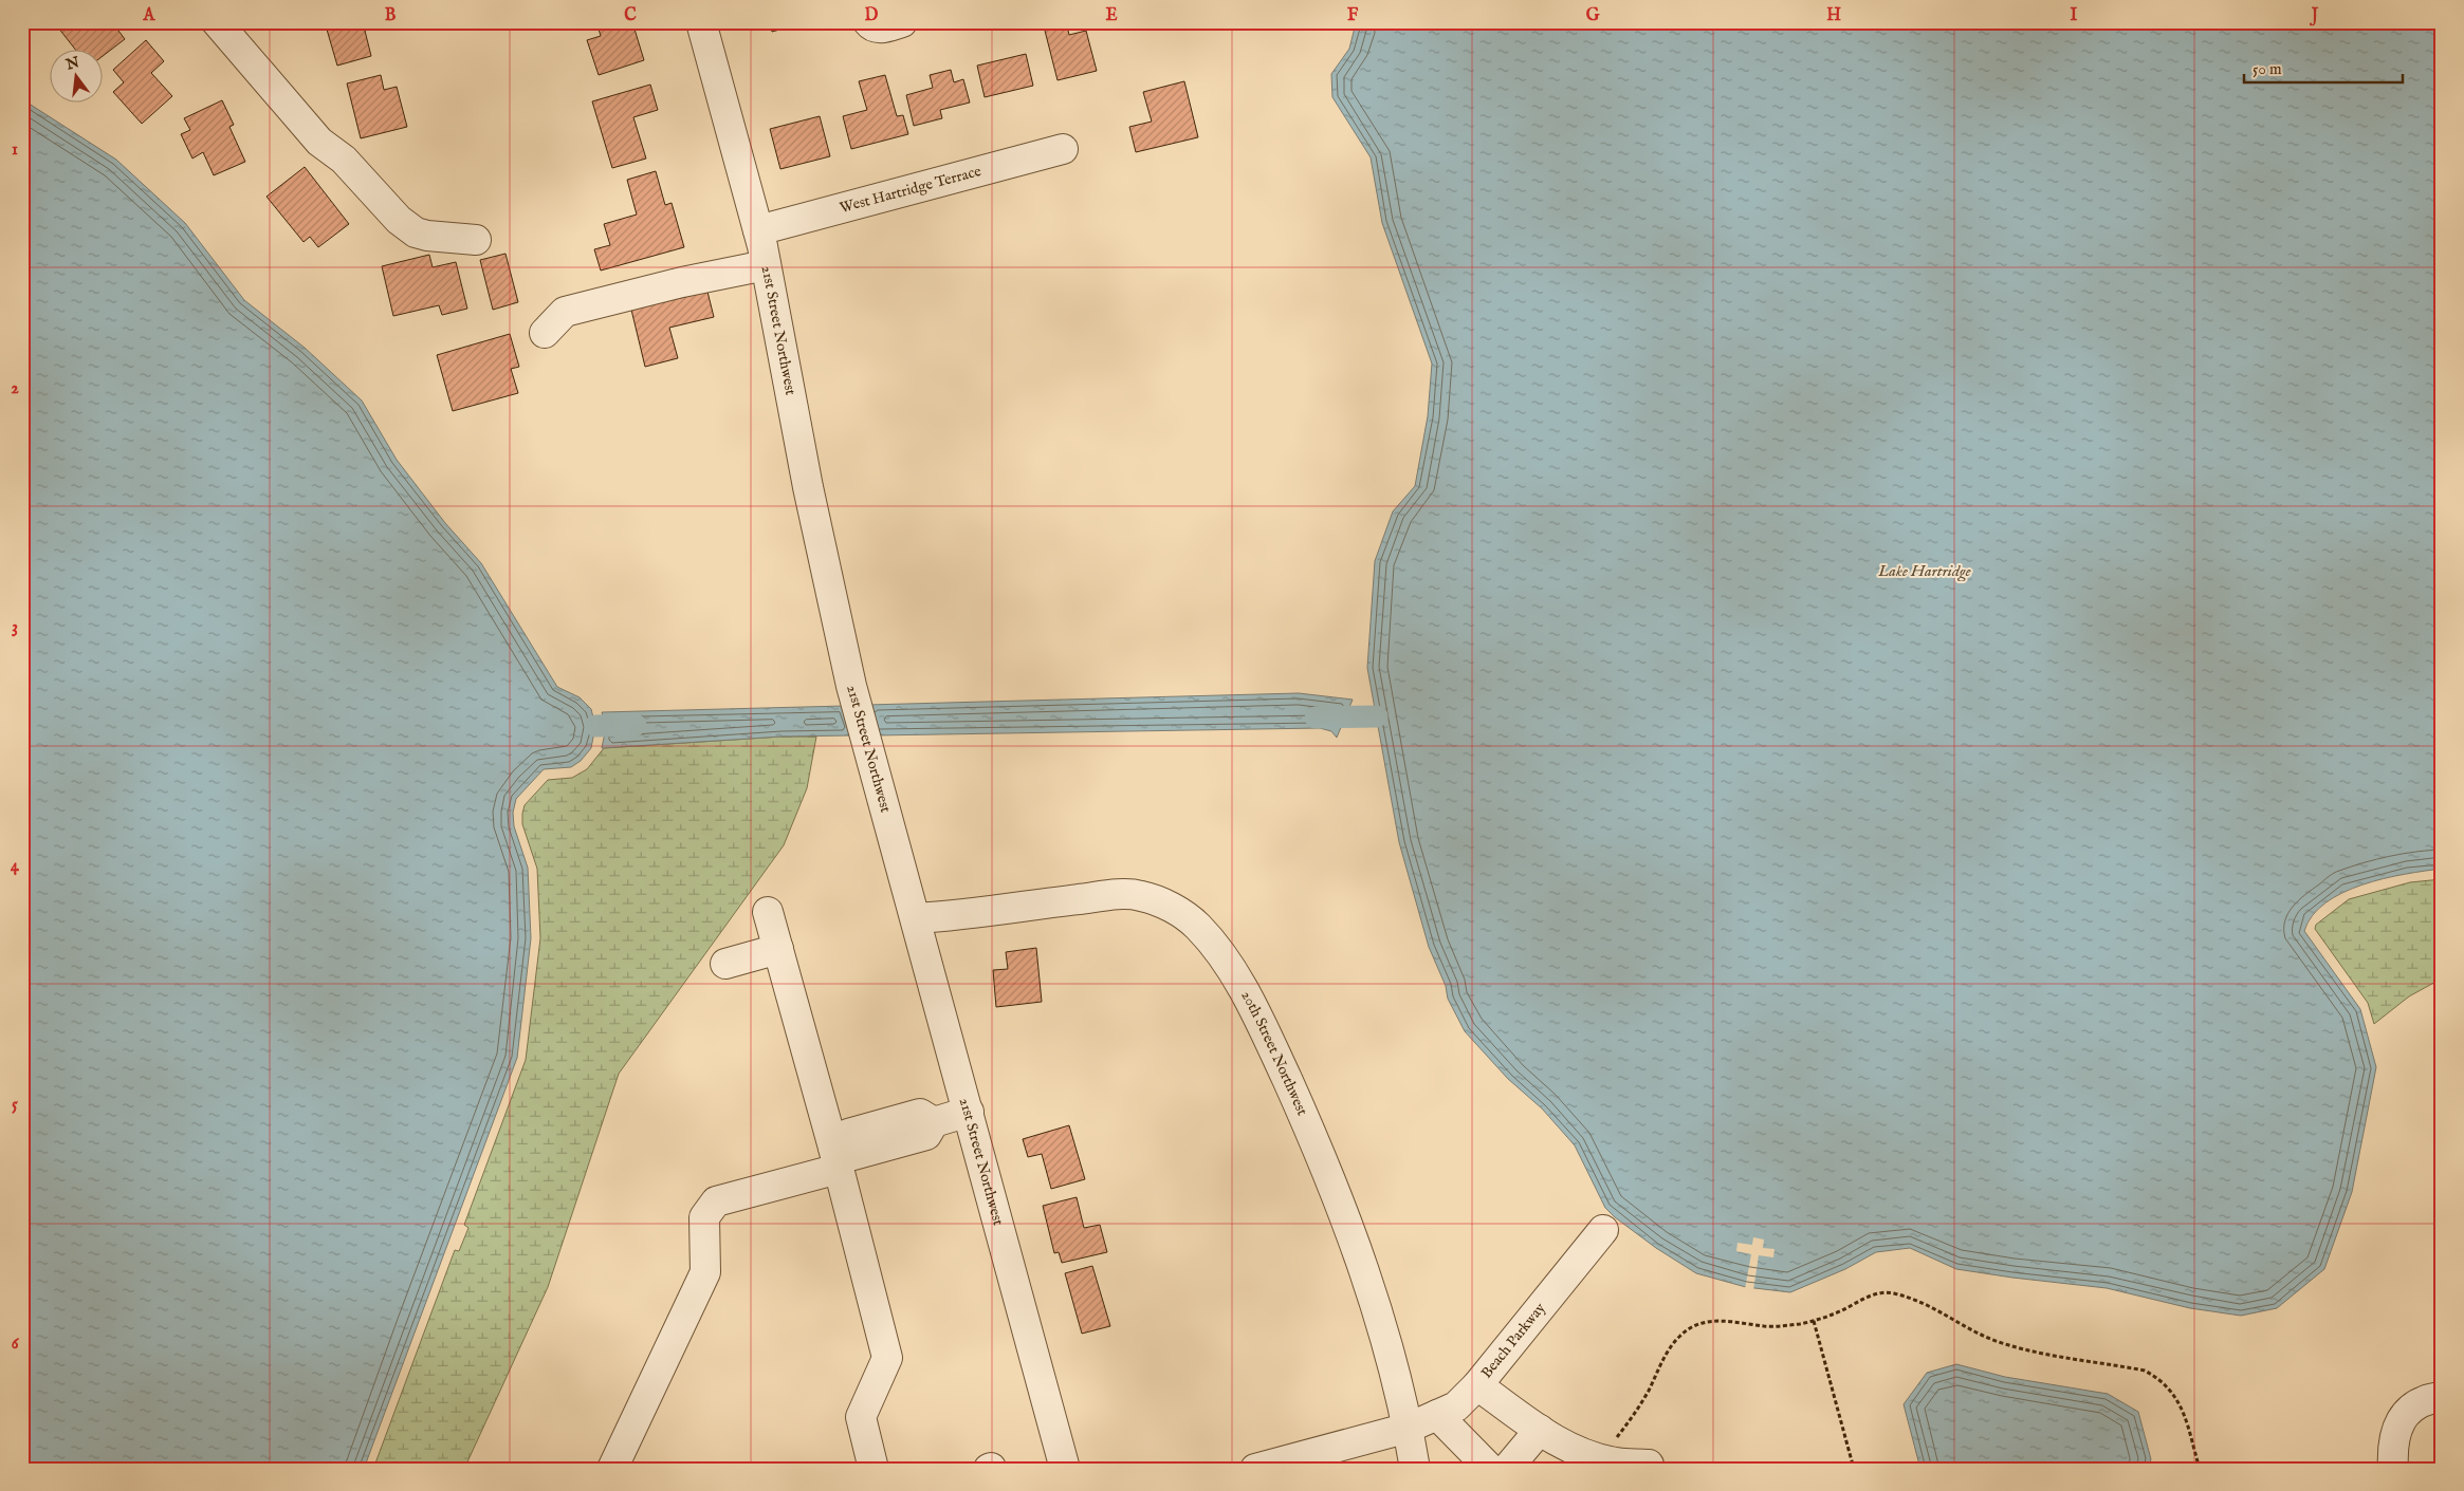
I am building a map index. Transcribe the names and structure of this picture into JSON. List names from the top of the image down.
{
  "streets": {
    "street": [
      "West Hartridge Terrace",
      "21st Street Northwest",
      "20th Street Northwest",
      "Beach Parkway"
    ]
  },
  "crossings": [
    ["West Hartridge Terrace", "21st Street Northwest"],
    ["21st Street Northwest", "20th Street Northwest"],
    ["20th Street Northwest", "Beach Parkway"]
  ],
  "water": ["Lake Hartridge"],
  "scale_bar": "50 m",
  "north": "top",
  "grid": {
    "columns": [
      "A",
      "B",
      "C",
      "D",
      "E",
      "F",
      "G",
      "H",
      "I",
      "J"
    ],
    "rows": [
      "1",
      "2",
      "3",
      "4",
      "5",
      "6"
    ]
  }
}
